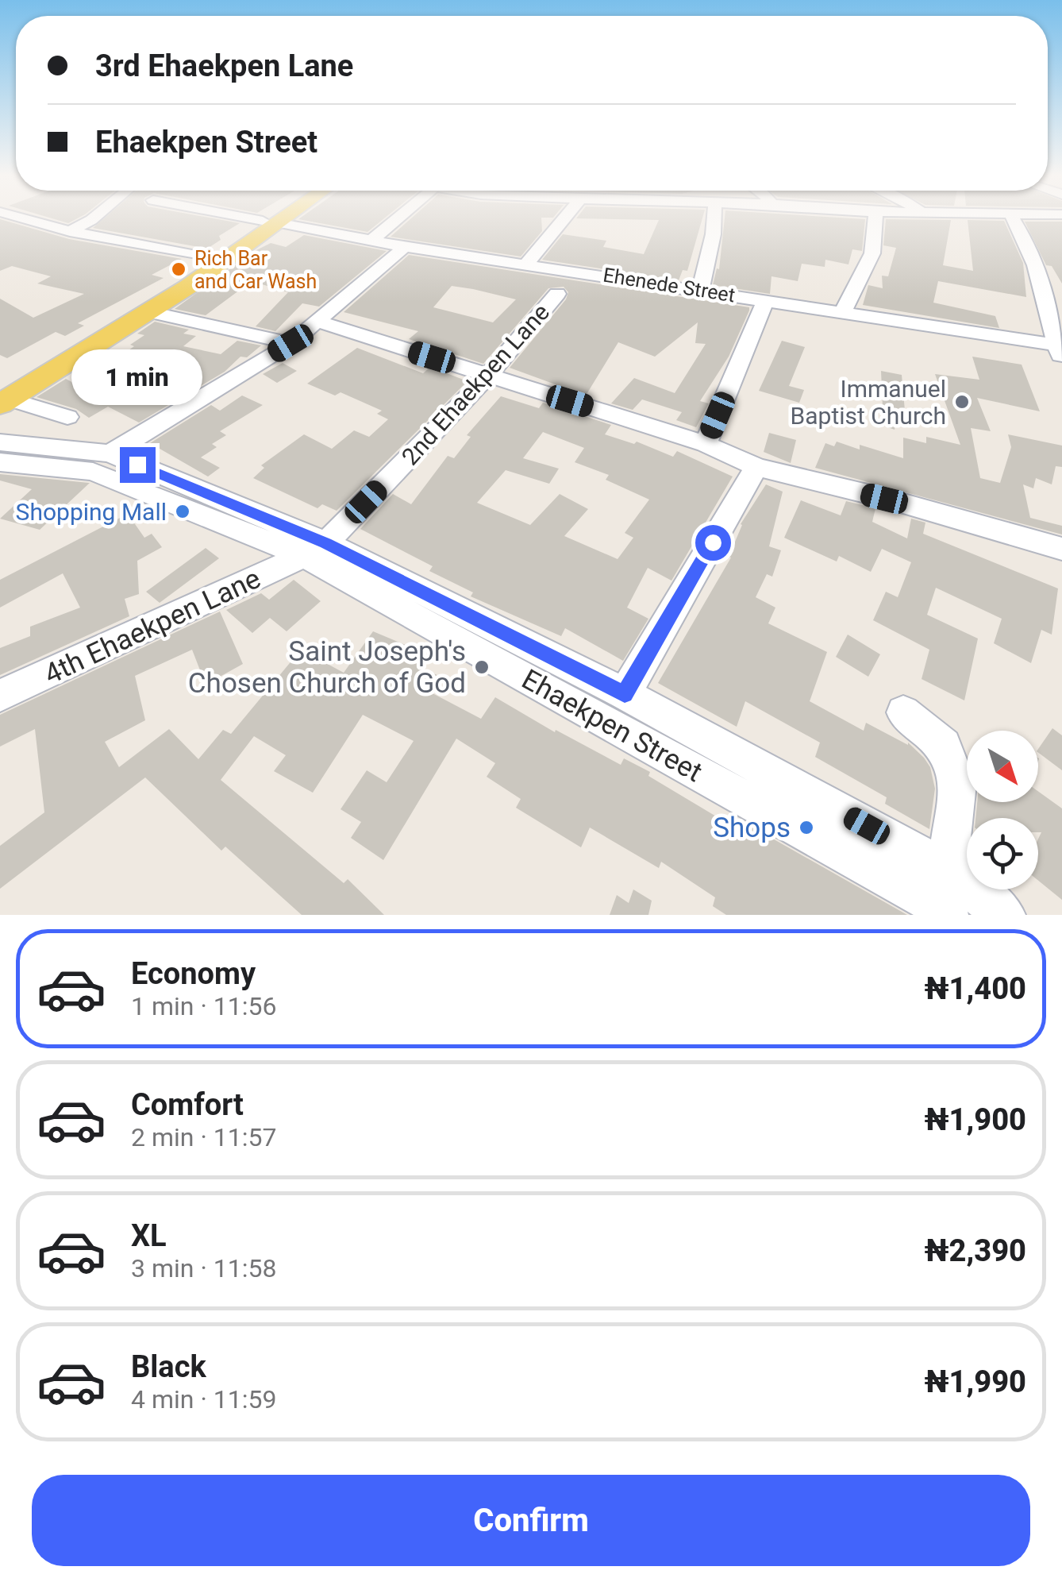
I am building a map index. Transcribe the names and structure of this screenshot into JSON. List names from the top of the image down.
{
  "streets": {
    "street": [
      "Ehenede Street",
      "2nd Ehaekpen Lane",
      "4th Ehaekpen Lane",
      "Ehaekpen Street"
    ]
  },
  "crossings": [
    ["2nd Ehaekpen Lane", "4th Ehaekpen Lane"],
    ["2nd Ehaekpen Lane", "Ehaekpen Street"],
    ["4th Ehaekpen Lane", "Ehaekpen Street"]
  ],
  "places": [
    "Rich Bar and Car Wash",
    "Immanuel Baptist Church",
    "Shopping Mall",
    "Saint Joseph's Chosen Church of God",
    "Shops"
  ],
  "north": "bottom right",
  "page": {
    "banner": ["3rd Ehaekpen Lane", "Ehaekpen Street"],
    "bubble": "1 min",
    "list": [
      {
        "name": "Economy",
        "note": "1 min · 11:56",
        "value": "₦1,400"
      },
      {
        "name": "Comfort",
        "note": "2 min · 11:57",
        "value": "₦1,900"
      },
      {
        "name": "XL",
        "note": "3 min · 11:58",
        "value": "₦2,390"
      },
      {
        "name": "Black",
        "note": "4 min · 11:59",
        "value": "₦1,990"
      }
    ],
    "buttons": "Confirm"
  }
}
